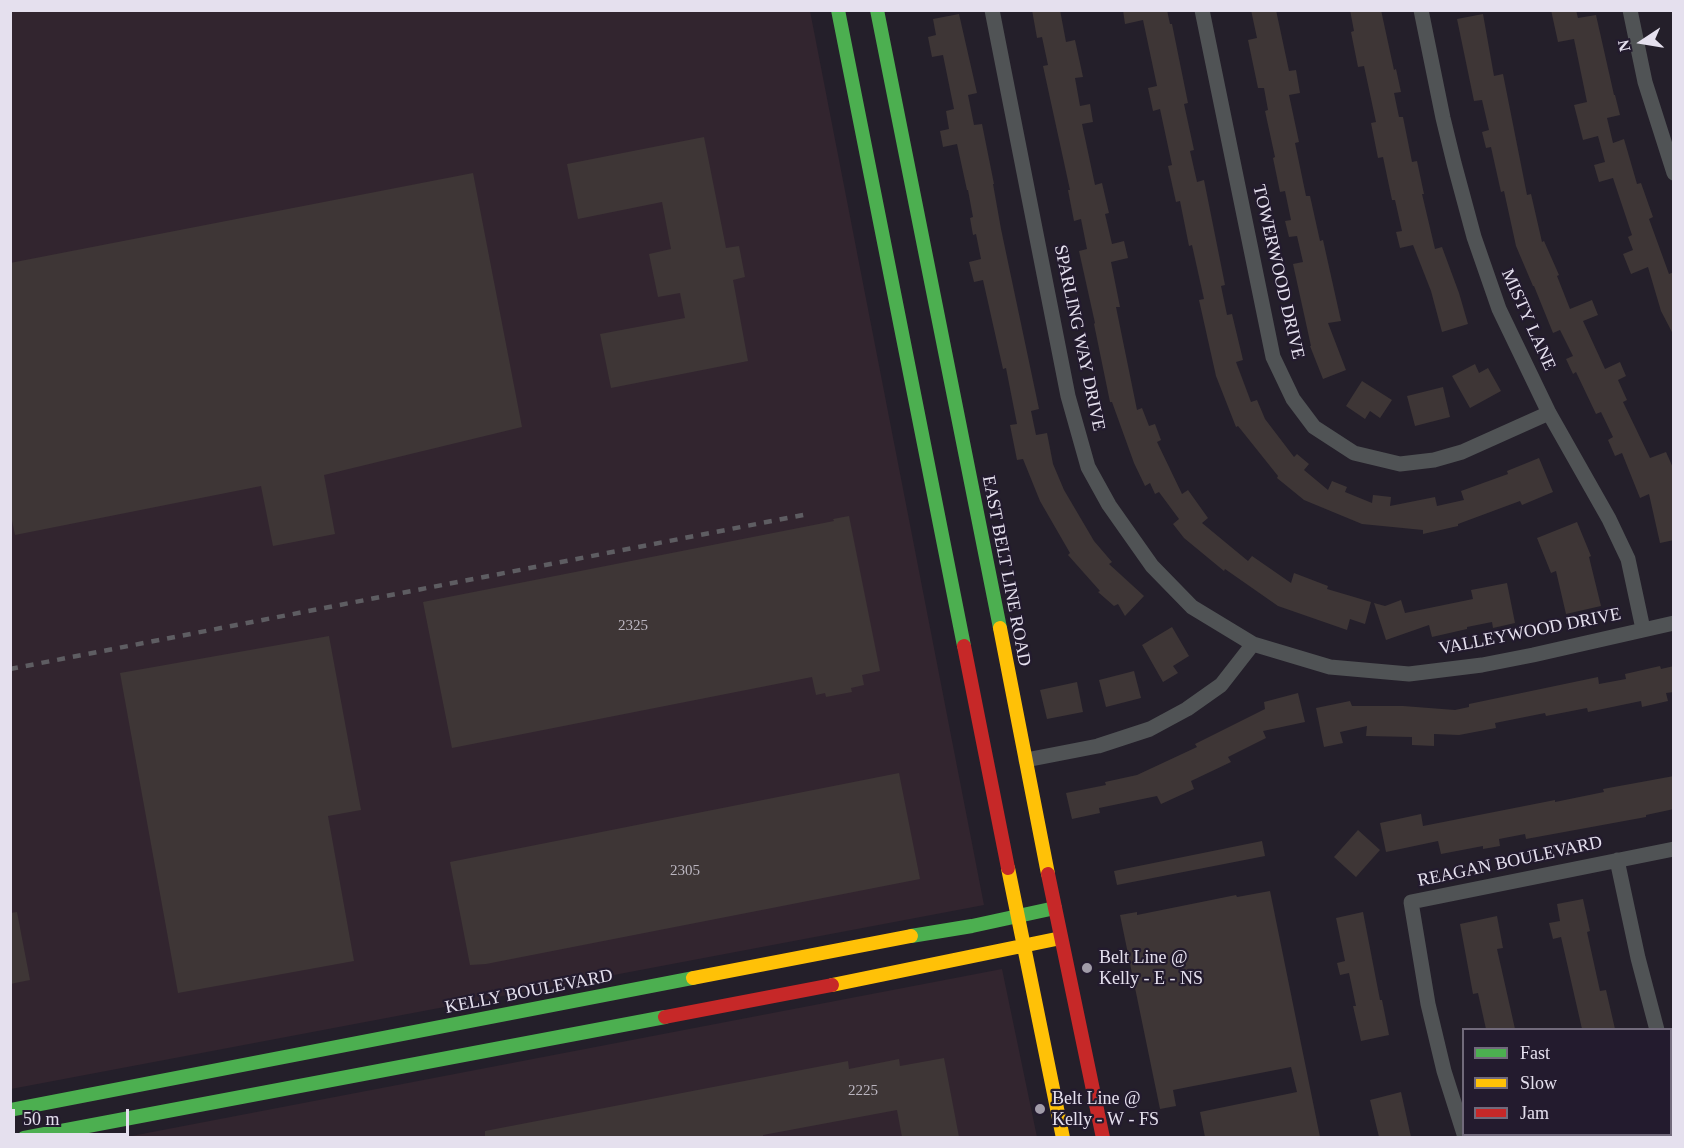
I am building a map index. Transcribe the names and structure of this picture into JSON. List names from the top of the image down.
{
  "streets": {
    "main road": ["EAST BELT LINE ROAD", "KELLY BOULEVARD"],
    "street": [
      "TOWERWOOD DRIVE",
      "MISTY LANE",
      "SPARLING WAY DRIVE",
      "VALLEYWOOD DRIVE",
      "REAGAN BOULEVARD"
    ]
  },
  "crossings": [
    ["TOWERWOOD DRIVE", "MISTY LANE"],
    ["MISTY LANE", "VALLEYWOOD DRIVE"],
    ["SPARLING WAY DRIVE", "VALLEYWOOD DRIVE"],
    ["EAST BELT LINE ROAD", "KELLY BOULEVARD"]
  ],
  "places": ["Belt Line @ Kelly - E - NS", "Belt Line @ Kelly - W - FS"],
  "house_numbers": ["2325", "2305", "2225"],
  "legend": ["Fast", "Slow", "Jam"],
  "scale_bar": "50 m",
  "north": "left"
}
